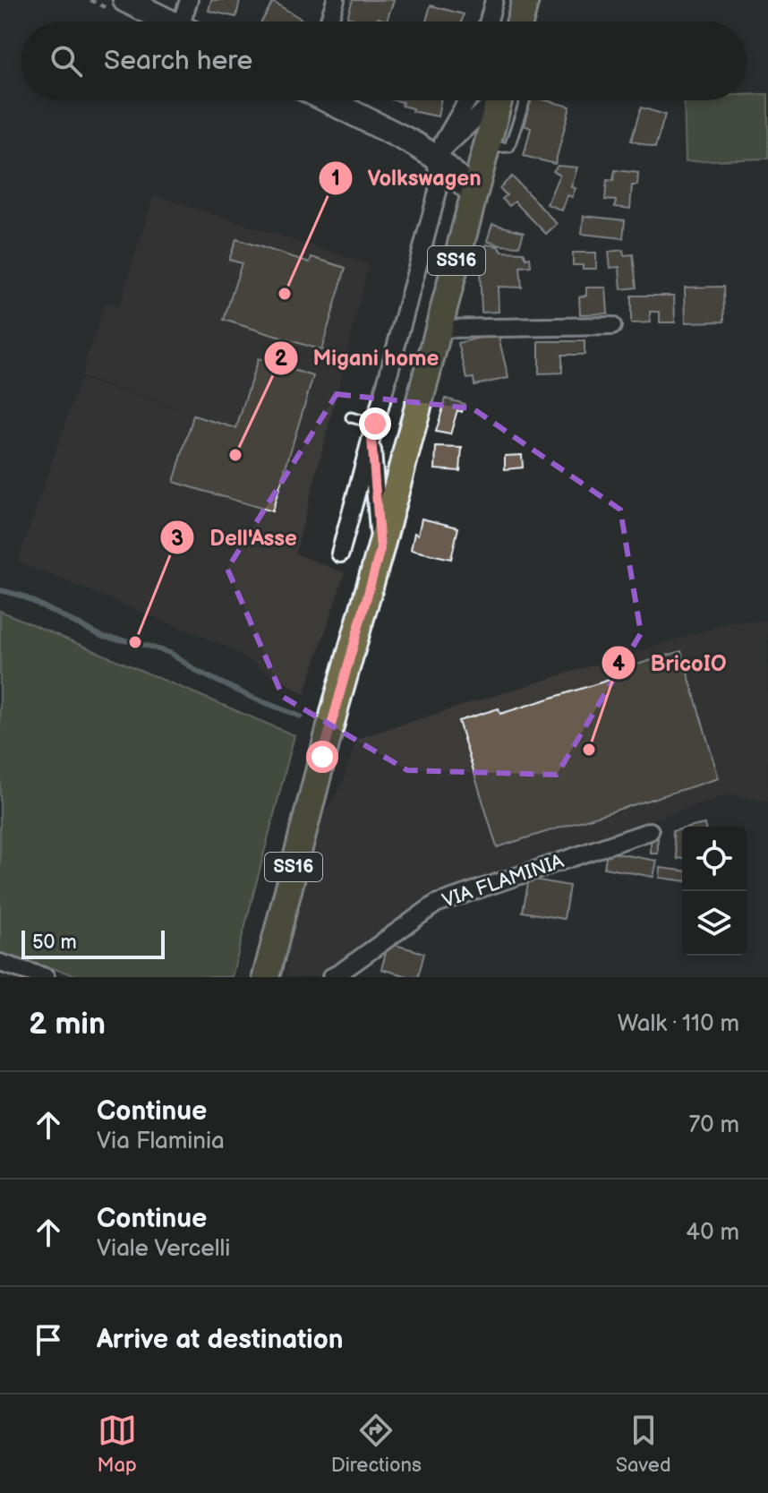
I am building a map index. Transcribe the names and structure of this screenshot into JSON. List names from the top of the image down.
{
  "streets": {
    "main road": ["SS16"],
    "street": ["VIA FLAMINIA"]
  },
  "places": [
    "Volkswagen",
    "Migani home",
    "Dell'Asse",
    "BricoIO"
  ],
  "scale_bar": "50 m",
  "page": {
    "search": "Search here",
    "scale": "50 m",
    "heading": ["2 min", "Walk · 110 m"],
    "list": [
      ["Continue", "Via Flaminia", "70 m"],
      ["Continue", "Viale Vercelli", "40 m"],
      "Arrive at destination"
    ],
    "nav": ["Map", "Directions", "Saved"]
  }
}
